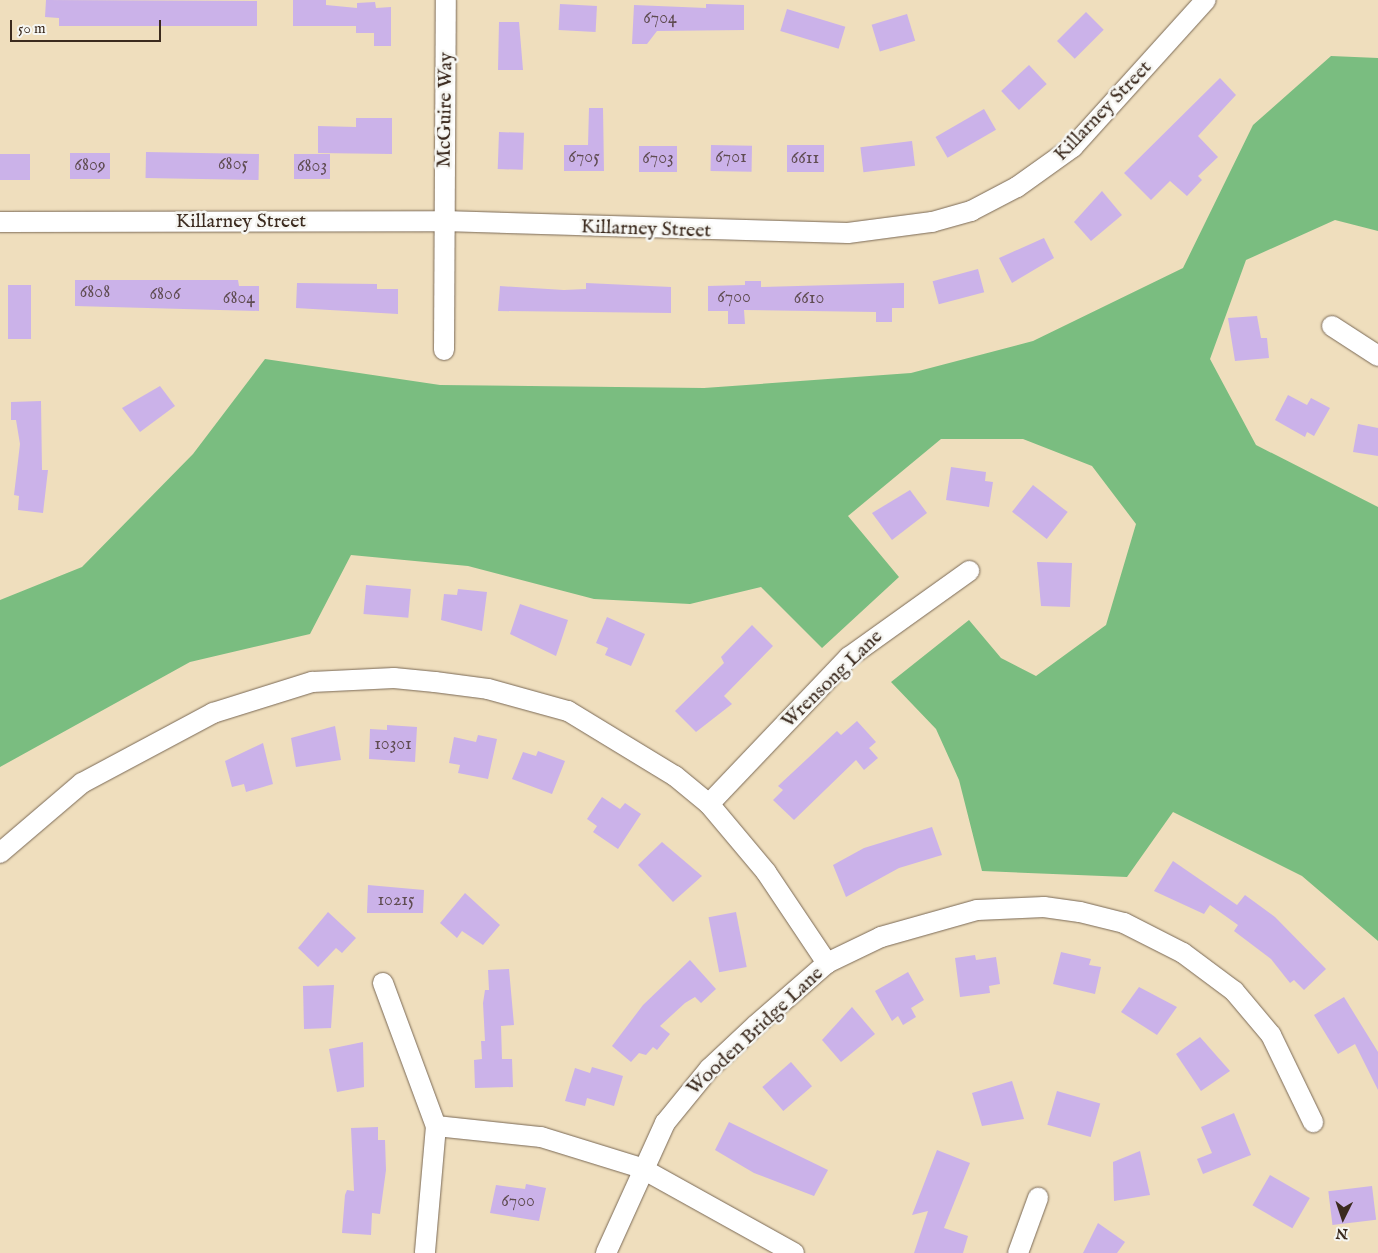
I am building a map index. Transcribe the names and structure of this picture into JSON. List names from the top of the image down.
{
  "streets": {
    "street": [
      "McGuire Way",
      "Killarney Street",
      "Wrensong Lane",
      "Wooden Bridge Lane"
    ]
  },
  "crossings": [
    ["McGuire Way", "Killarney Street"]
  ],
  "house_numbers": [
    "6704",
    "6705",
    "6701",
    "6703",
    "6611",
    "6805",
    "6809",
    "6803",
    "6808",
    "6806",
    "6700",
    "6804",
    "6610",
    "10301",
    "10215",
    "6700"
  ],
  "scale_bar": "50 m",
  "north": "bottom"
}
